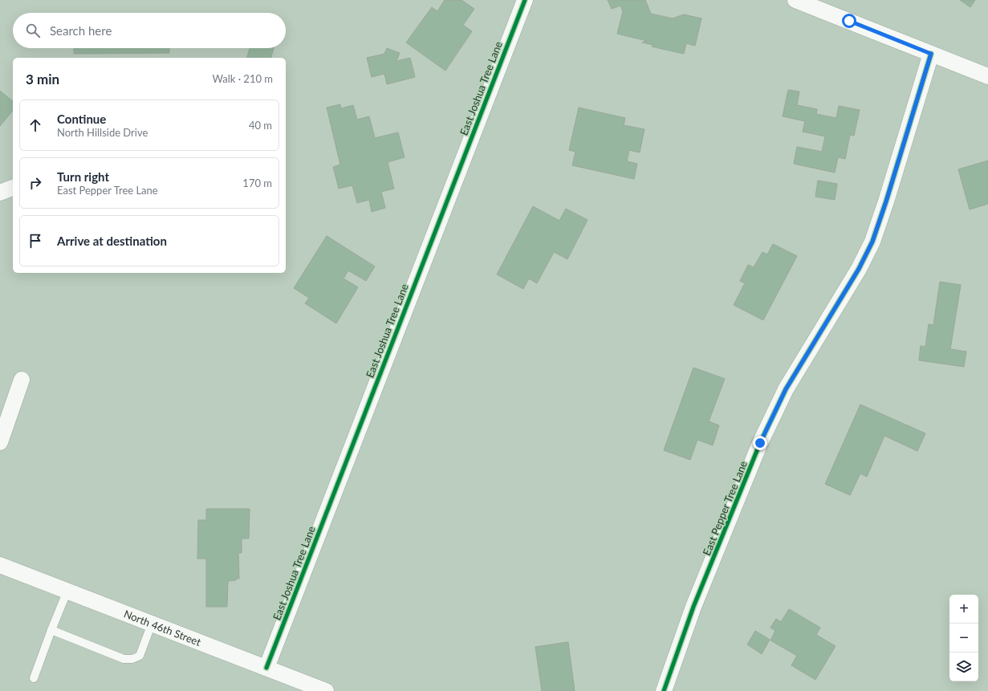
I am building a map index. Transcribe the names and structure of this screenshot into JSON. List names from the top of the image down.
{
  "streets": {
    "street": ["East Joshua Tree Lane", "East Pepper Tree Lane", "North 46th Street"]
  },
  "crossings": [
    ["East Joshua Tree Lane", "North 46th Street"]
  ],
  "page": {
    "search": "Search here",
    "heading": ["3 min", "Walk · 210 m"],
    "list": [
      ["Continue", "North Hillside Drive", "40 m"],
      ["Turn right", "East Pepper Tree Lane", "170 m"],
      "Arrive at destination"
    ],
    "map_buttons": ["+", "−"]
  }
}
